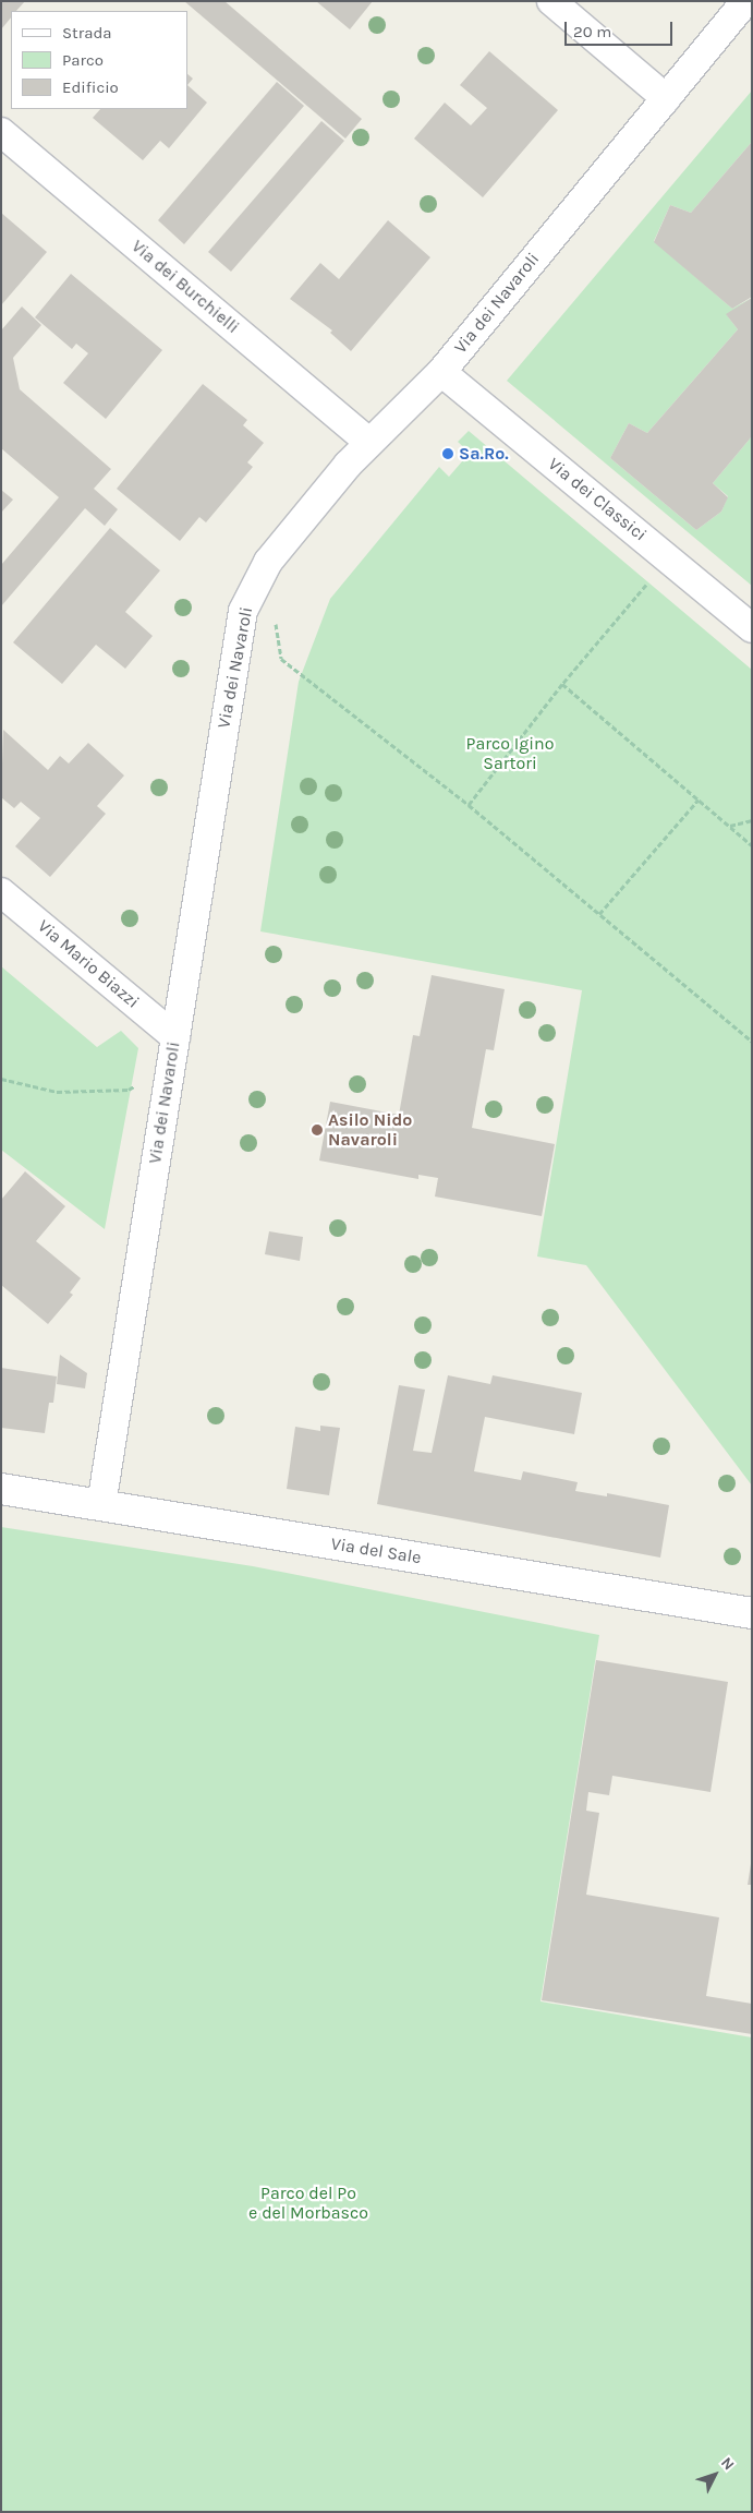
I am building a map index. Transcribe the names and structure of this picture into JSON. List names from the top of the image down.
{
  "streets": {
    "street": [
      "Via dei Burchielli",
      "Via dei Navaroli",
      "Via dei Classici",
      "Via Mario Biazzi",
      "Via del Sale"
    ]
  },
  "crossings": [
    ["Via dei Burchielli", "Via dei Navaroli"],
    ["Via dei Navaroli", "Via dei Classici"],
    ["Via dei Navaroli", "Via Mario Biazzi"],
    ["Via dei Navaroli", "Via del Sale"]
  ],
  "parks": ["Parco Igino Sartori", "Parco del Po e del Morbasco"],
  "places": ["Sa.Ro.", "Asilo Nido Navaroli"],
  "legend": ["Strada", "Parco", "Edificio"],
  "scale_bar": "20 m",
  "north": "top right"
}
